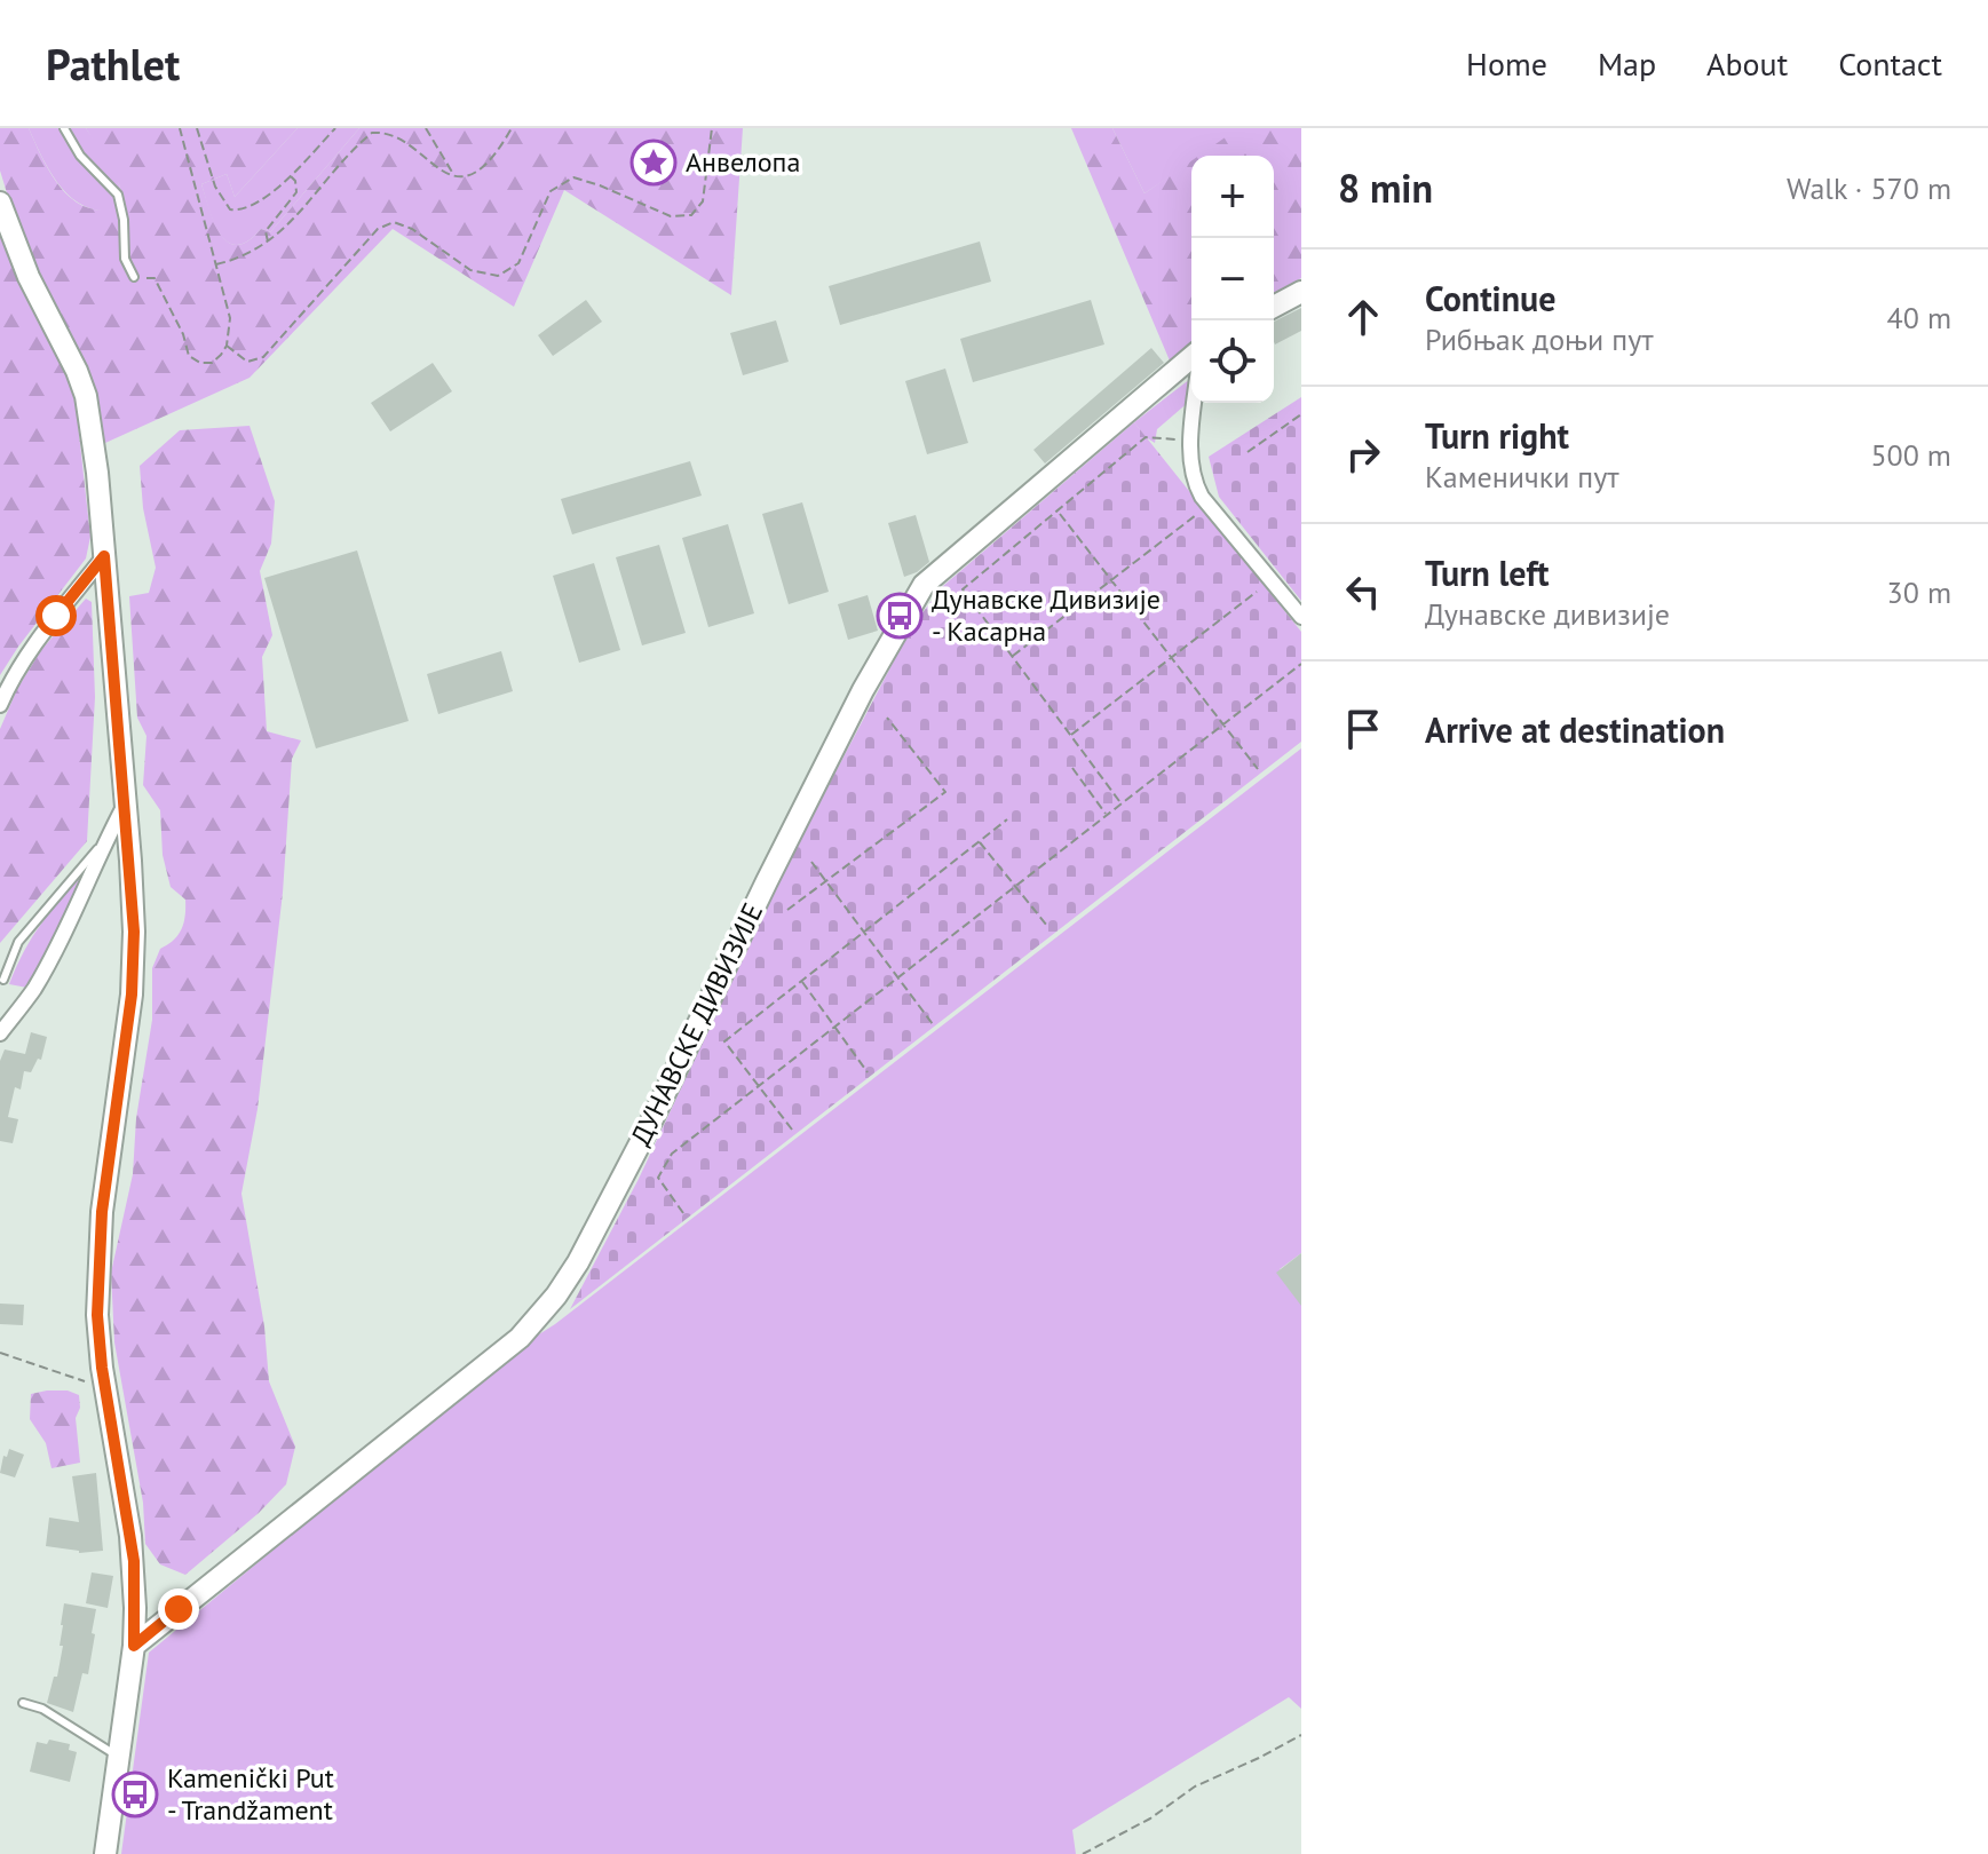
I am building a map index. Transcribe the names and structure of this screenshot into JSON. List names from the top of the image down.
{
  "streets": {
    "street": ["ДУНАВСКЕ ДИВИЗИЈЕ"]
  },
  "places": {
    "place": ["Анвелопа"],
    "bus stop": ["Дунавске Дивизије - Касарна", "Kamenički Put - Trandžament"]
  },
  "page": {
    "header": "Pathlet",
    "nav": [
      "Home",
      "Map",
      "About",
      "Contact"
    ],
    "heading": ["8 min", "Walk · 570 m"],
    "map_buttons": ["+", "−"],
    "list": [
      ["Continue", "Рибњак доњи пут", "40 m"],
      ["Turn right", "Каменички пут", "500 m"],
      ["Turn left", "Дунавске дивизије", "30 m"],
      "Arrive at destination"
    ]
  }
}
